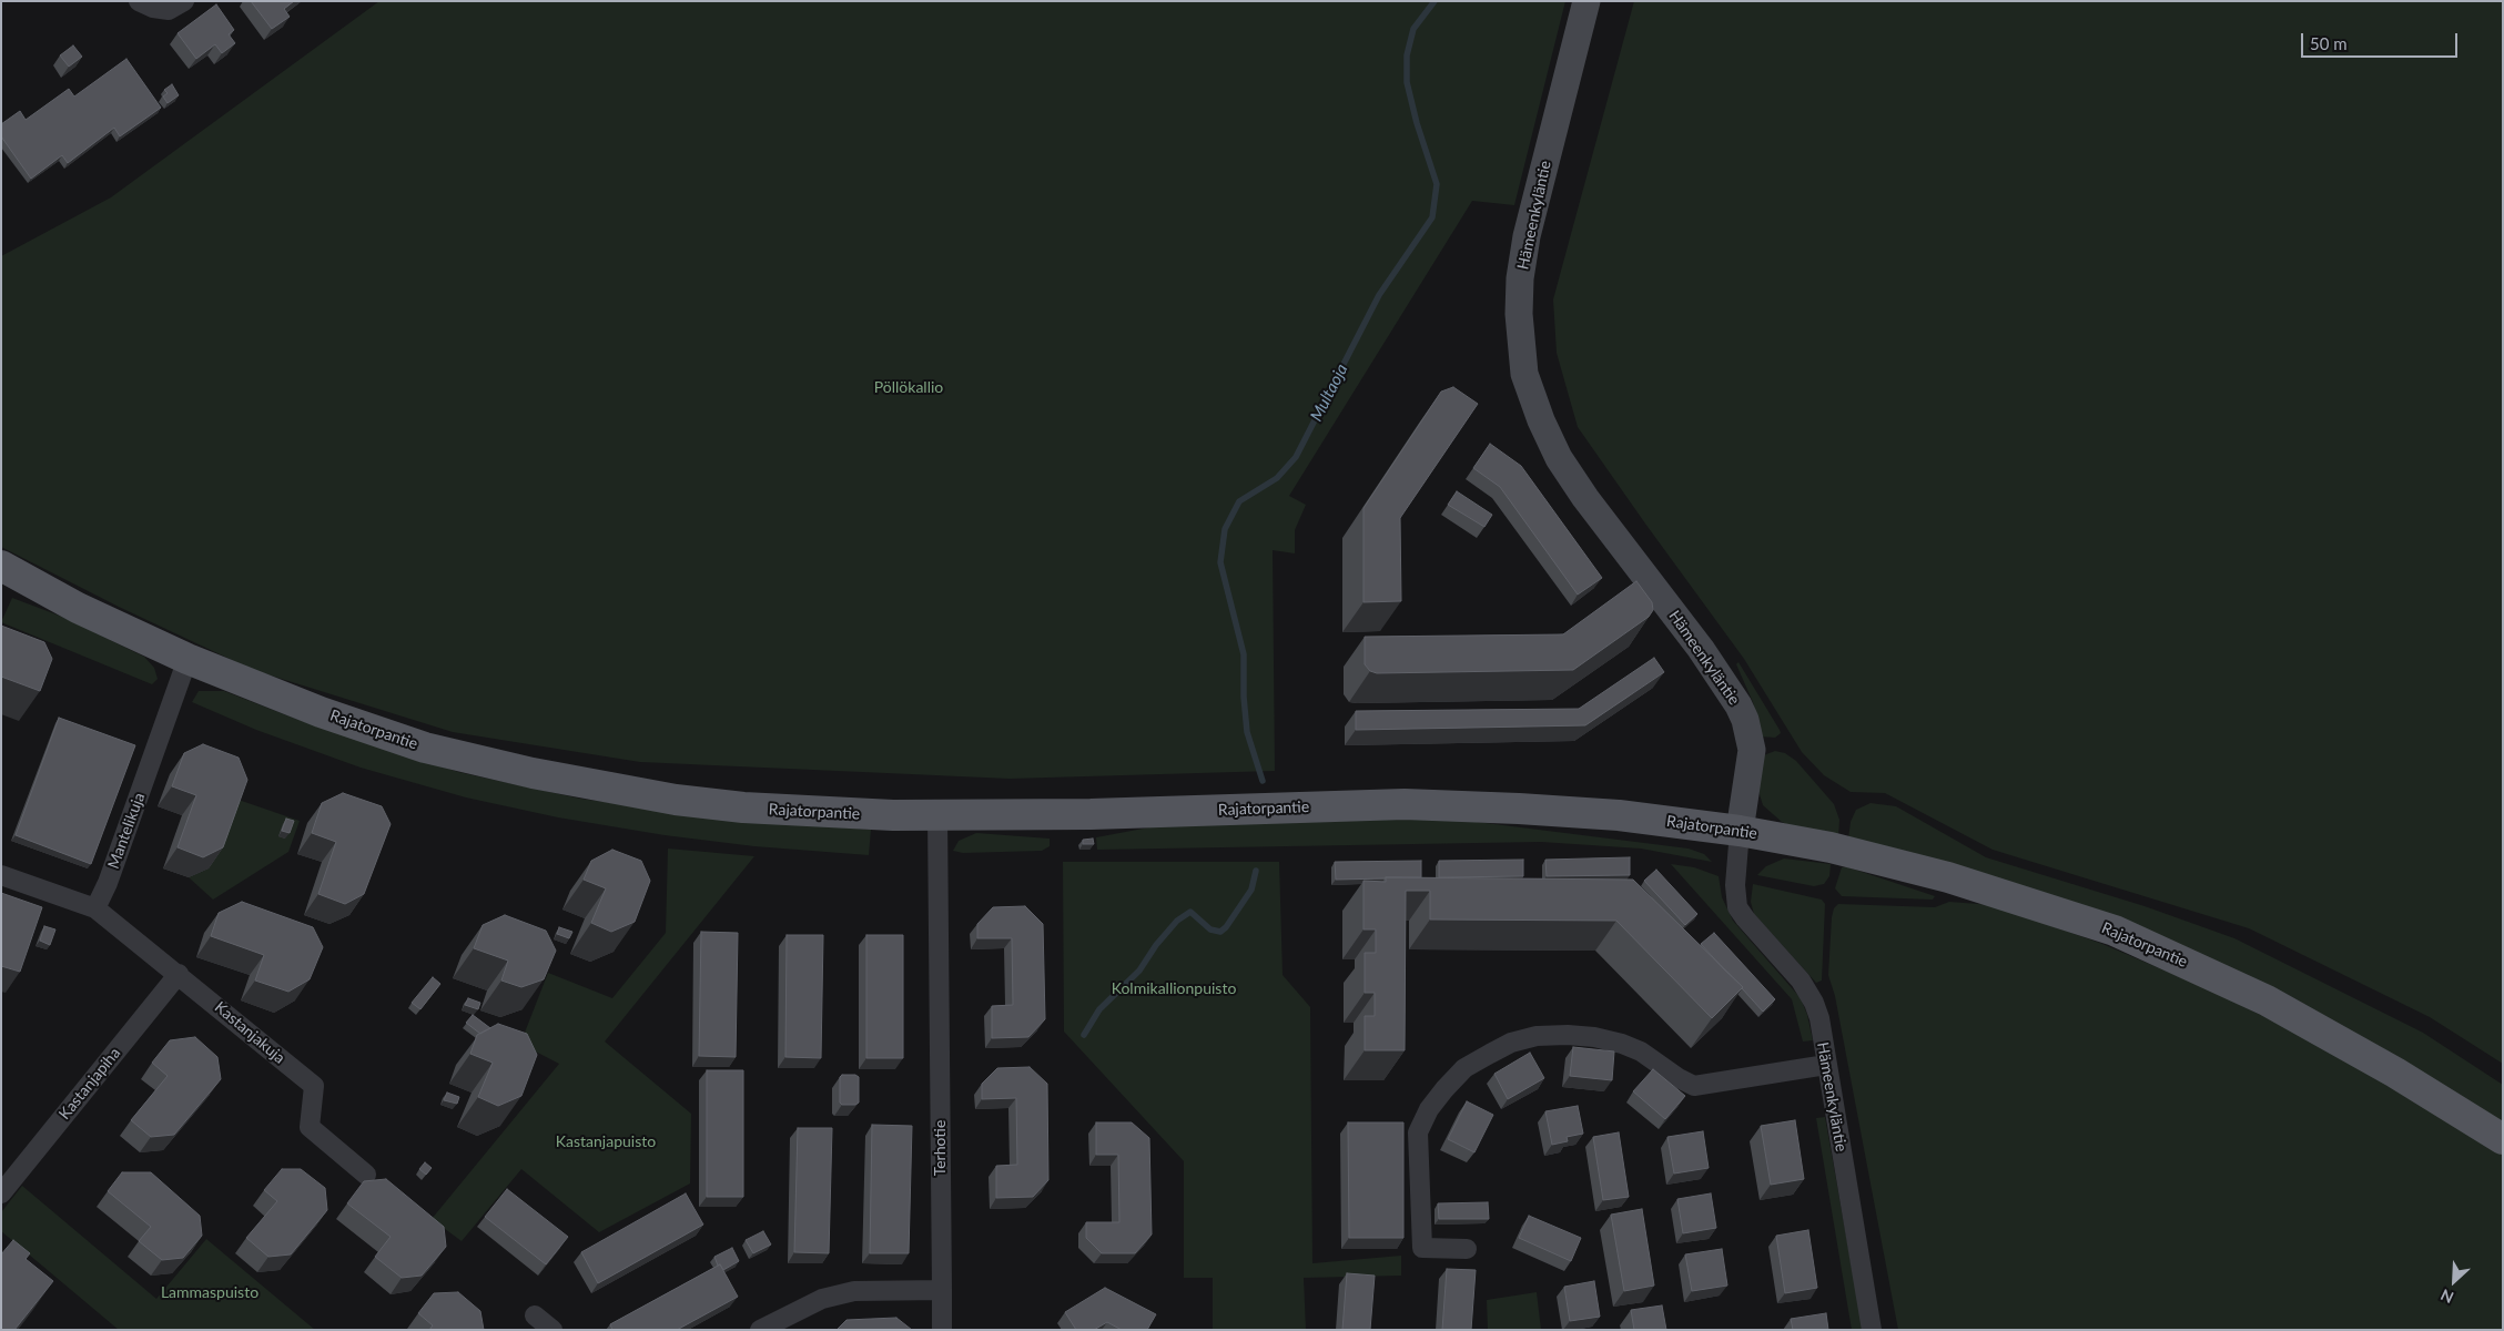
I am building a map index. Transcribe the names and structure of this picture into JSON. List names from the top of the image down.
{
  "streets": {
    "main road": ["Rajatorpantie"],
    "street": [
      "Hämeenkyläntie",
      "Mantelikuja",
      "Kastanjakuja",
      "Kastanjapiha",
      "Terhotie"
    ]
  },
  "crossings": [
    ["Hämeenkyläntie", "Rajatorpantie"],
    ["Rajatorpantie", "Mantelikuja"],
    ["Rajatorpantie", "Terhotie"],
    ["Mantelikuja", "Kastanjakuja"],
    ["Kastanjakuja", "Kastanjapiha"]
  ],
  "water": ["Multaoja"],
  "parks": [
    "Pöllökallio",
    "Kolmikallionpuisto",
    "Kastanjapuisto",
    "Lammaspuisto"
  ],
  "scale_bar": "50 m",
  "north": "bottom left"
}
